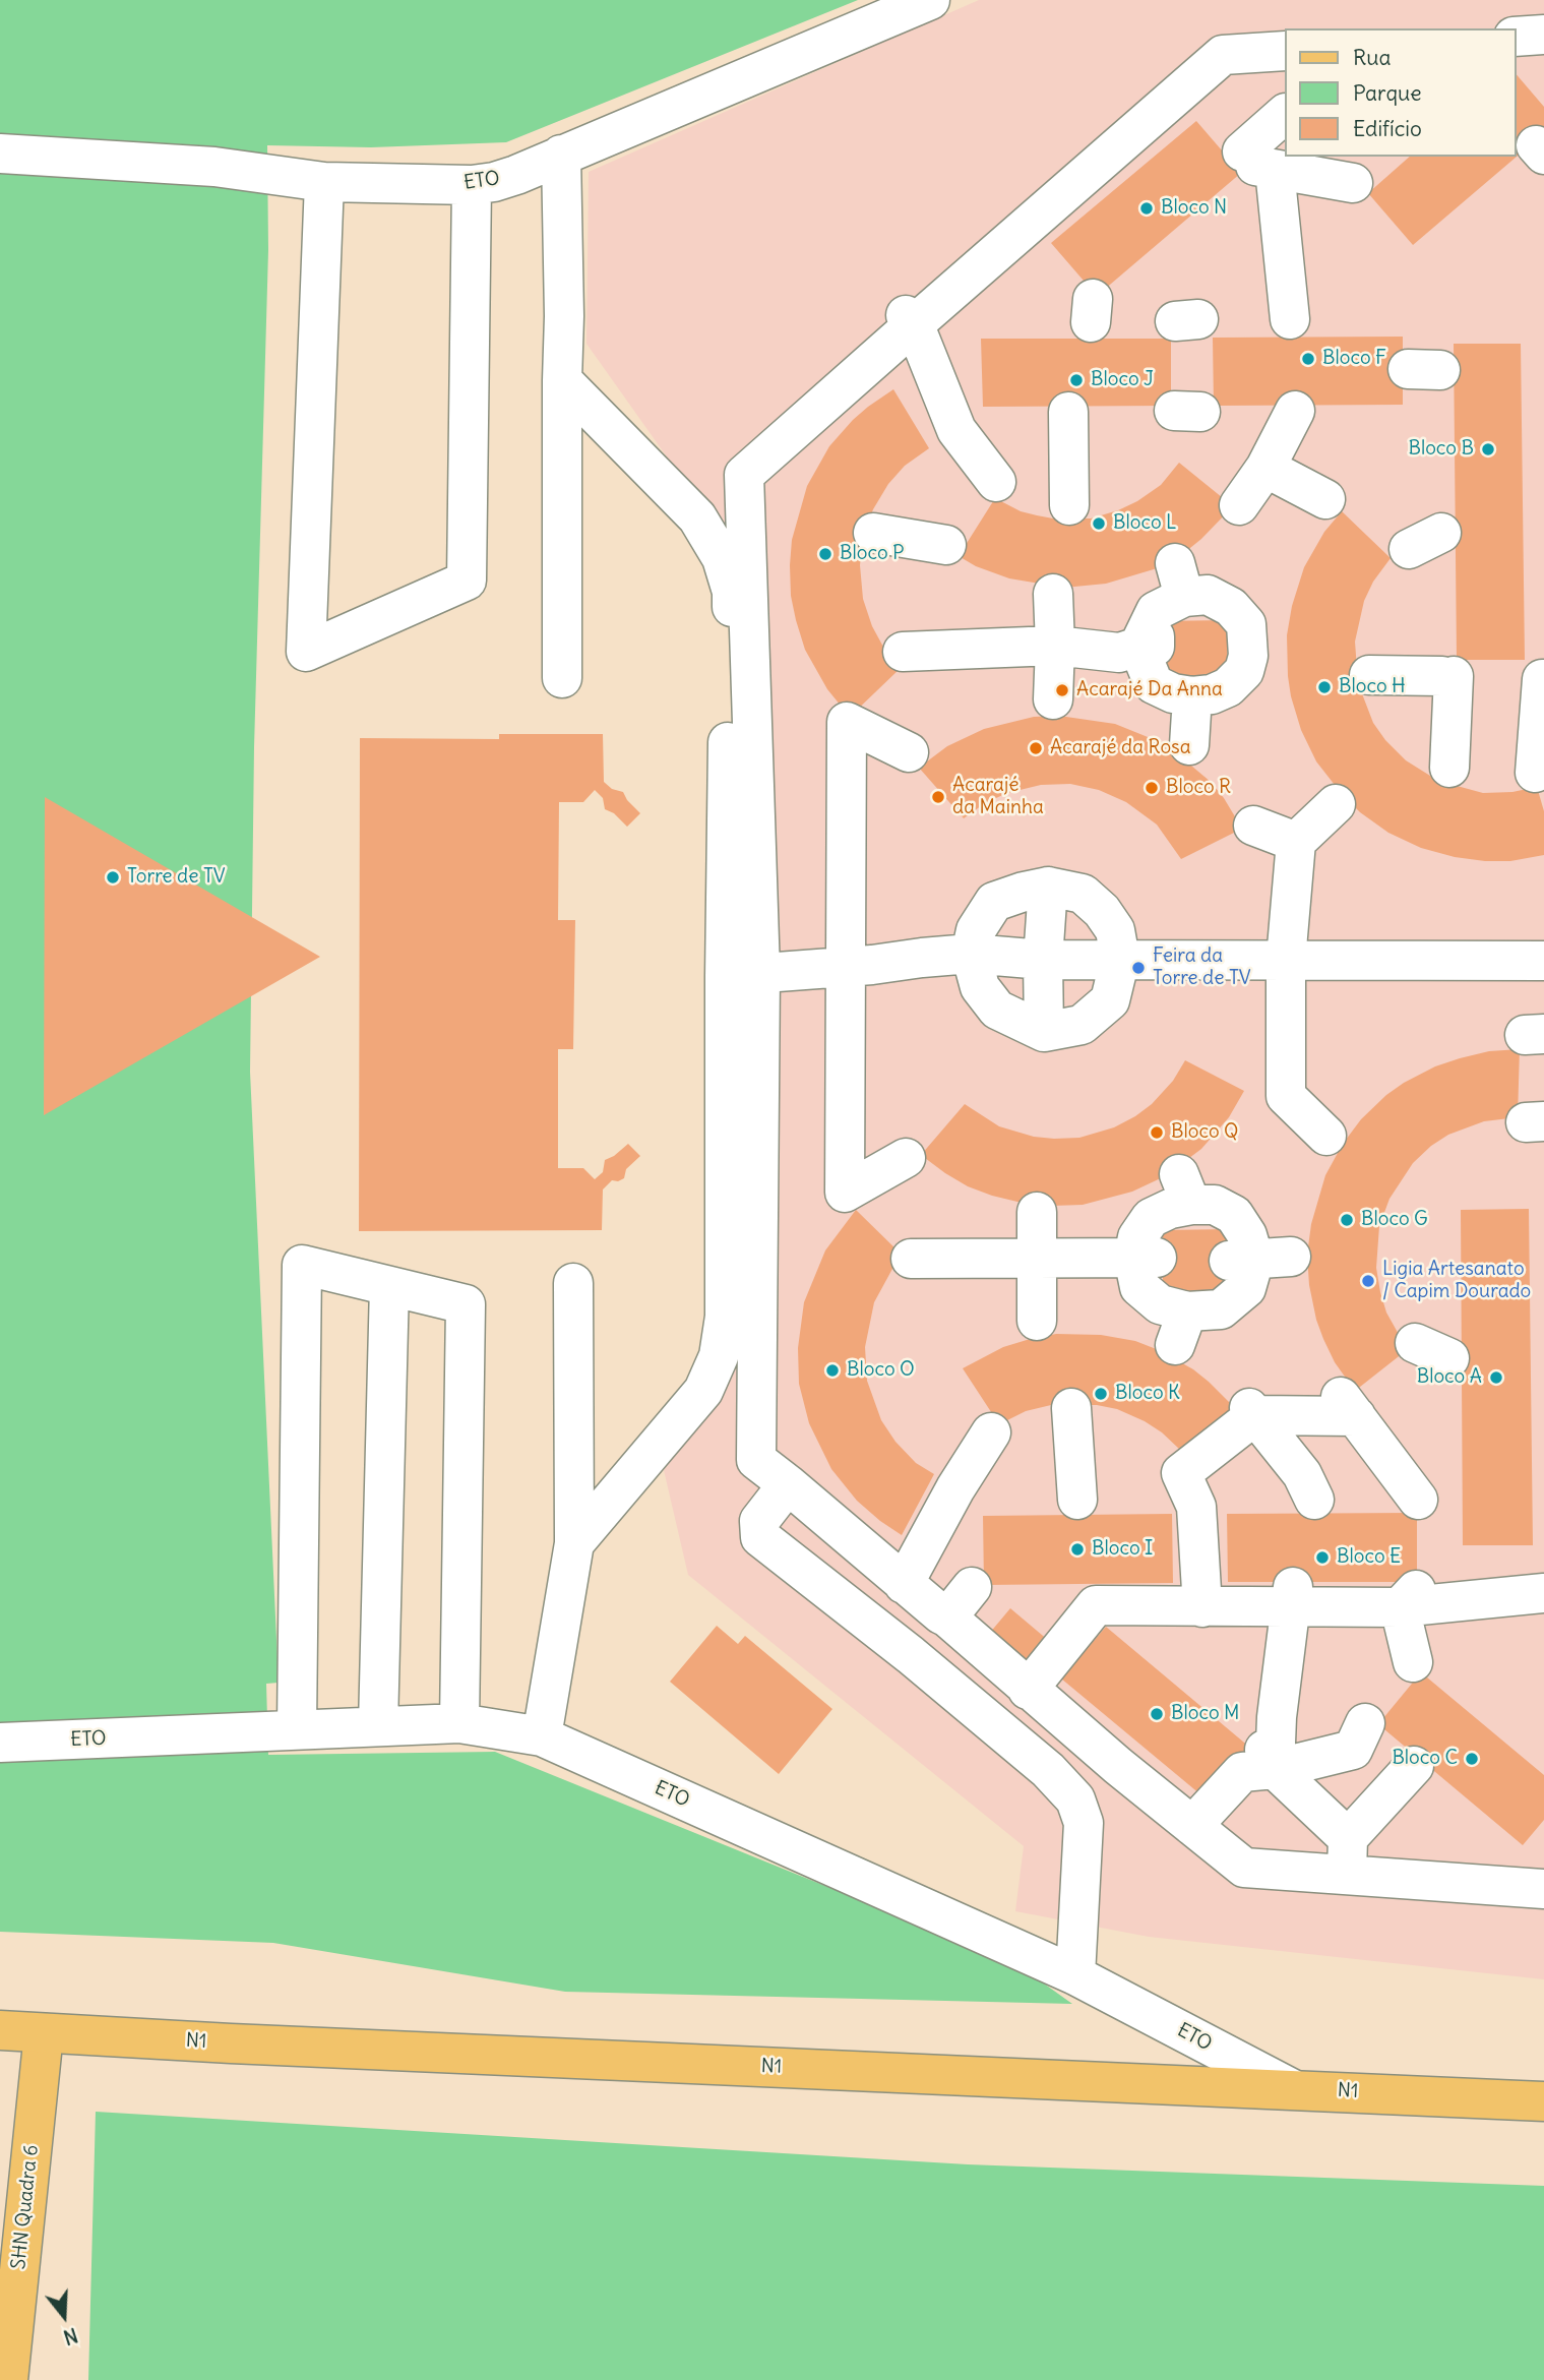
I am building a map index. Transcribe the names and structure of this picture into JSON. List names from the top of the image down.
{
  "streets": {
    "main road": ["N1", "SHN Quadra 6"],
    "street": ["ETO"]
  },
  "crossings": [
    ["ETO", "N1"],
    ["N1", "SHN Quadra 6"]
  ],
  "places": [
    "Bloco N",
    "Bloco F",
    "Bloco J",
    "Bloco B",
    "Bloco L",
    "Bloco P",
    "Bloco H",
    "Acarajé Da Anna",
    "Acarajé da Rosa",
    "Bloco R",
    "Acarajé da Mainha",
    "Torre de TV",
    "Feira da Torre de TV",
    "Bloco Q",
    "Bloco G",
    "Ligia Artesanato / Capim Dourado",
    "Bloco O",
    "Bloco A",
    "Bloco K",
    "Bloco I",
    "Bloco E",
    "Bloco M",
    "Bloco C"
  ],
  "legend": ["Rua", "Parque", "Edifício"],
  "north": "bottom"
}
